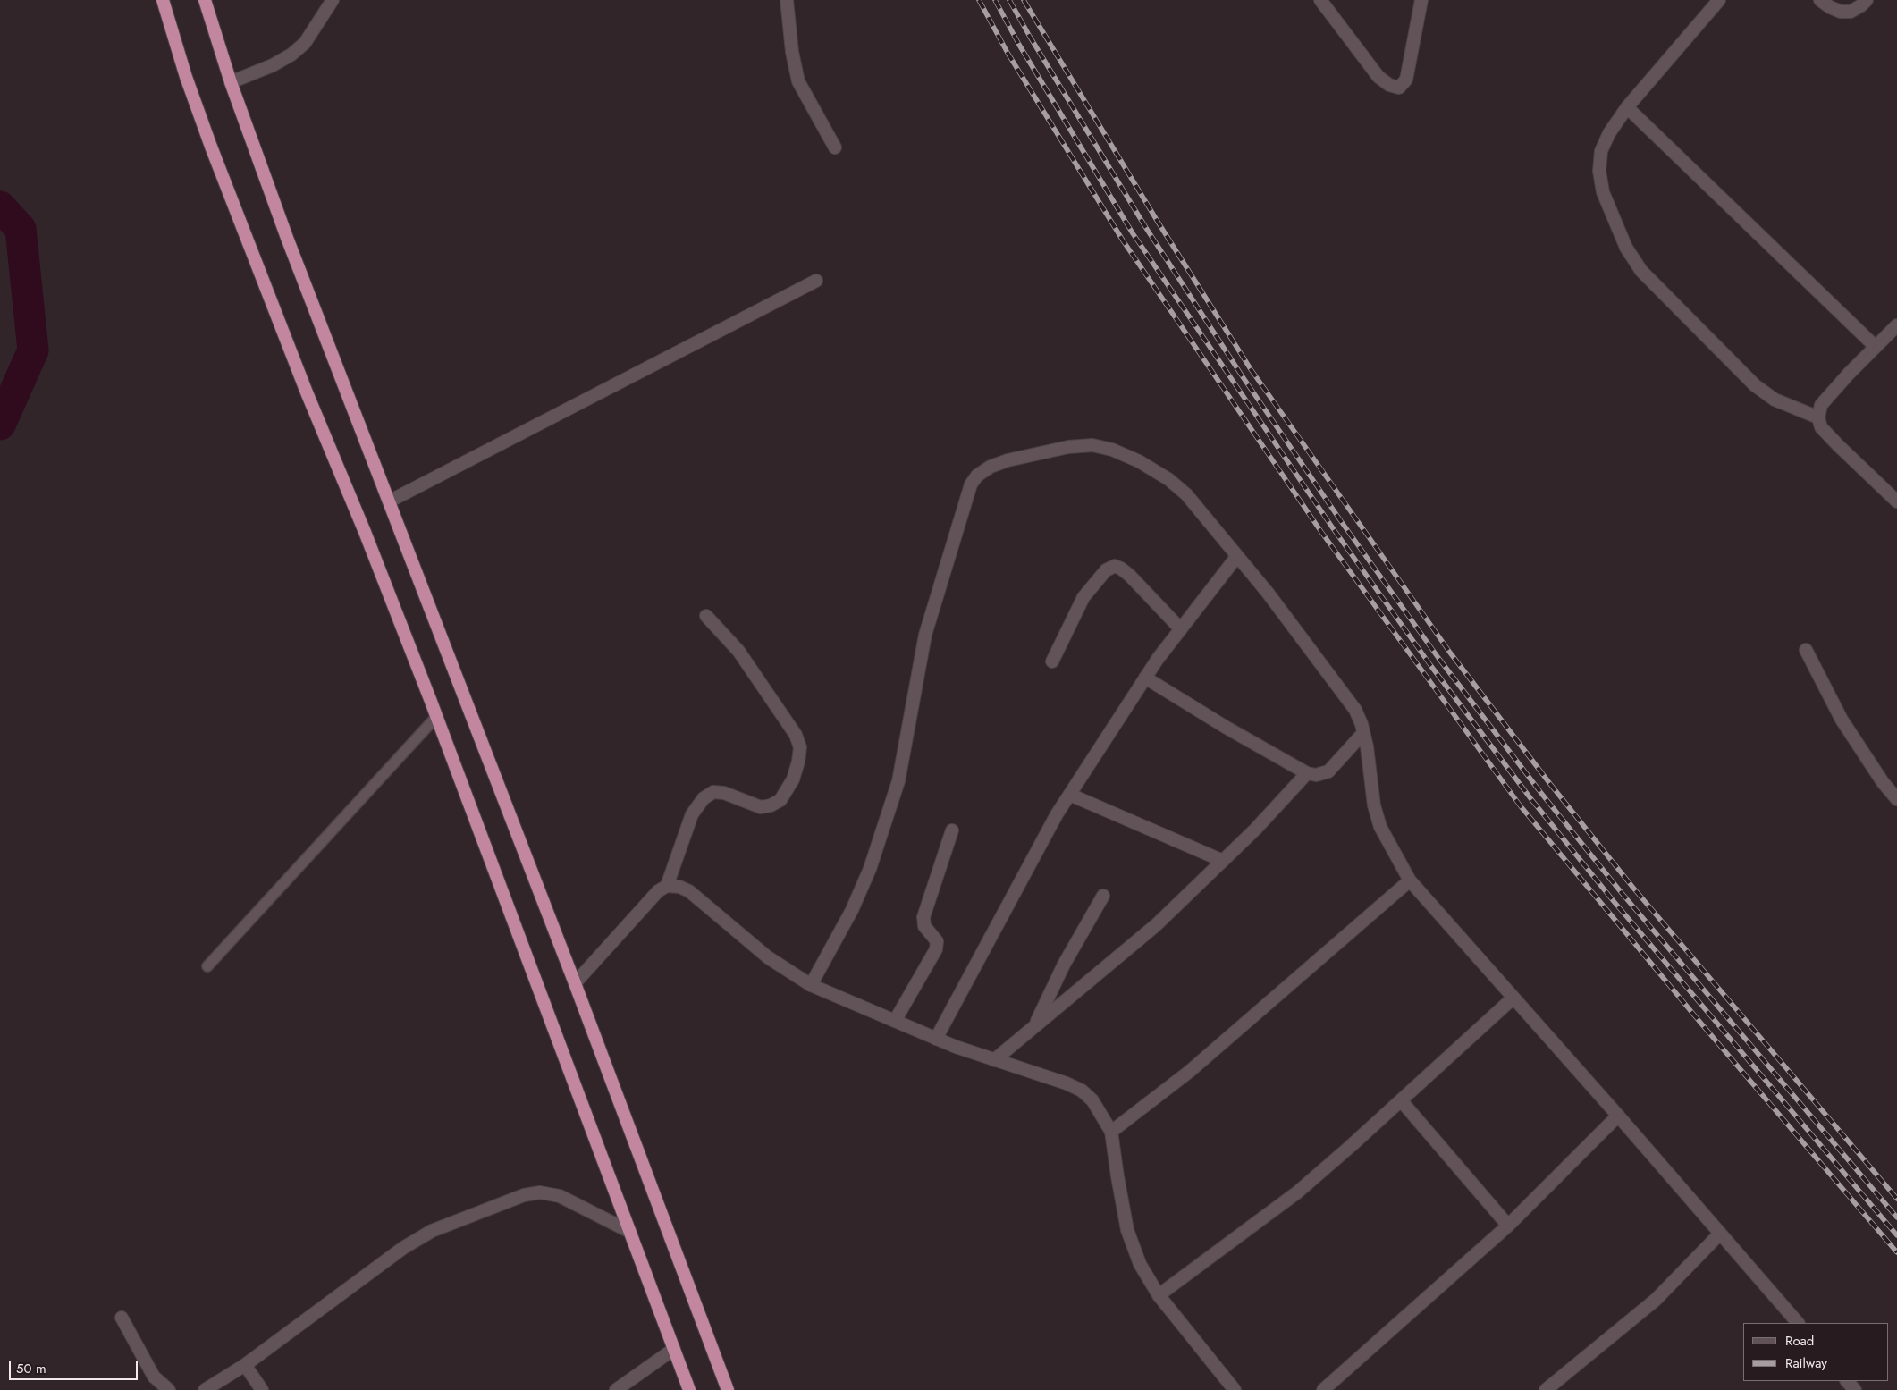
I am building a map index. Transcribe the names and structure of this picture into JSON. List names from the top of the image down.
{
  "legend": ["Road", "Railway"],
  "scale_bar": "50 m"
}
